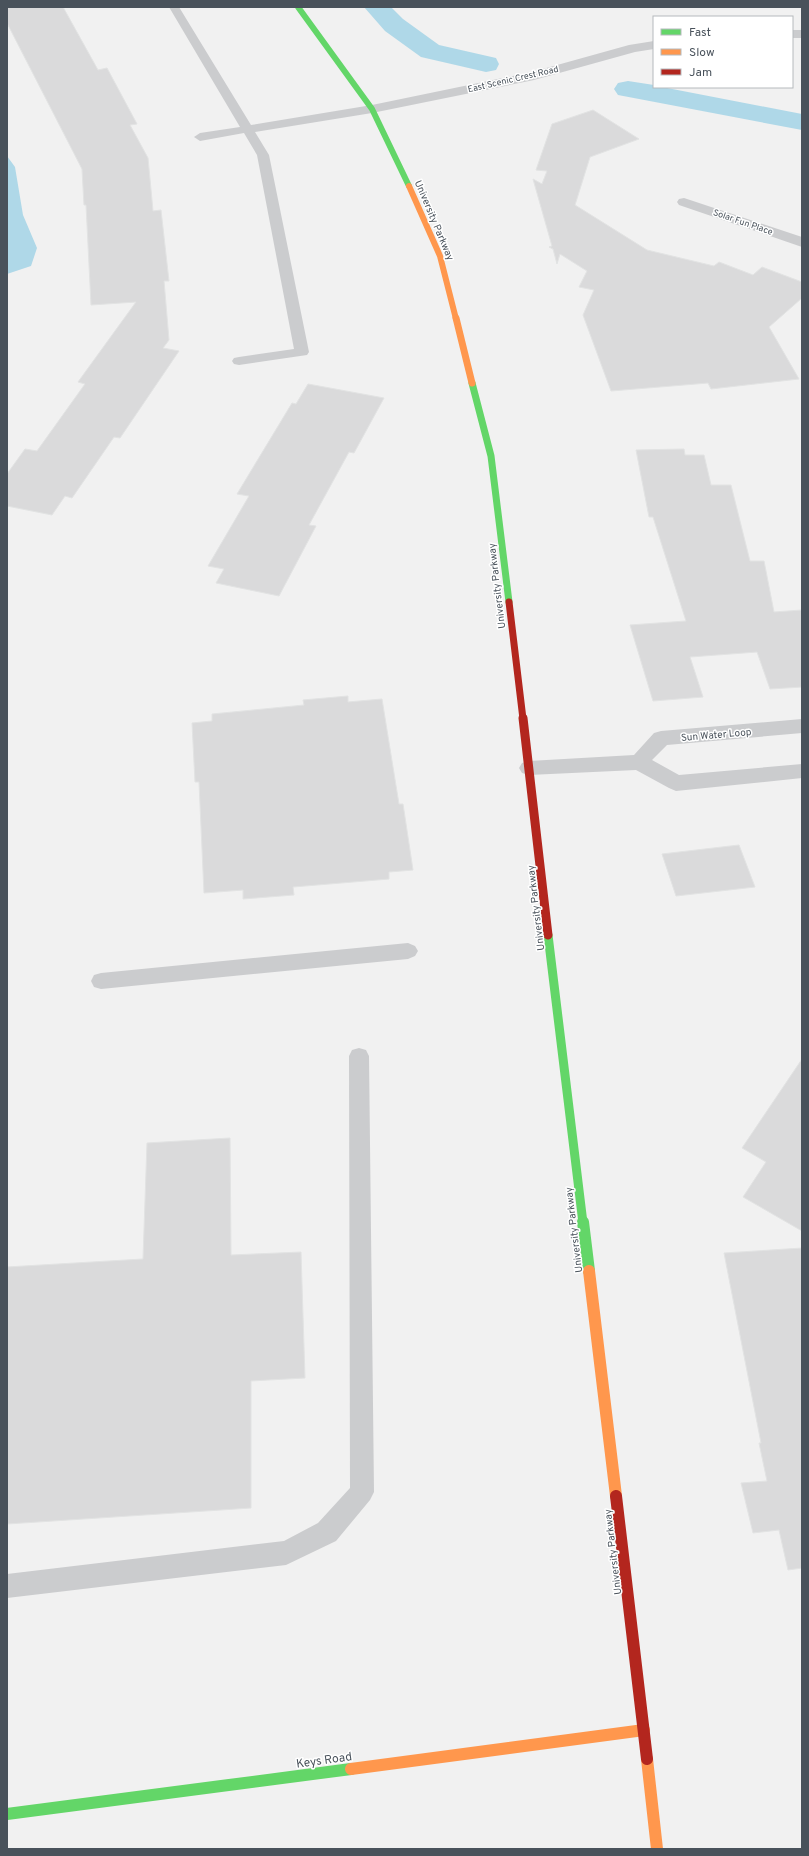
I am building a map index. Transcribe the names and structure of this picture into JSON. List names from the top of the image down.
{
  "streets": {
    "main road": ["University Parkway", "Keys Road"],
    "street": ["East Scenic Crest Road", "Solar Fun Place", "Sun Water Loop"]
  },
  "crossings": [
    ["East Scenic Crest Road", "University Parkway"],
    ["University Parkway", "Keys Road"]
  ],
  "legend": ["Fast", "Slow", "Jam"]
}
